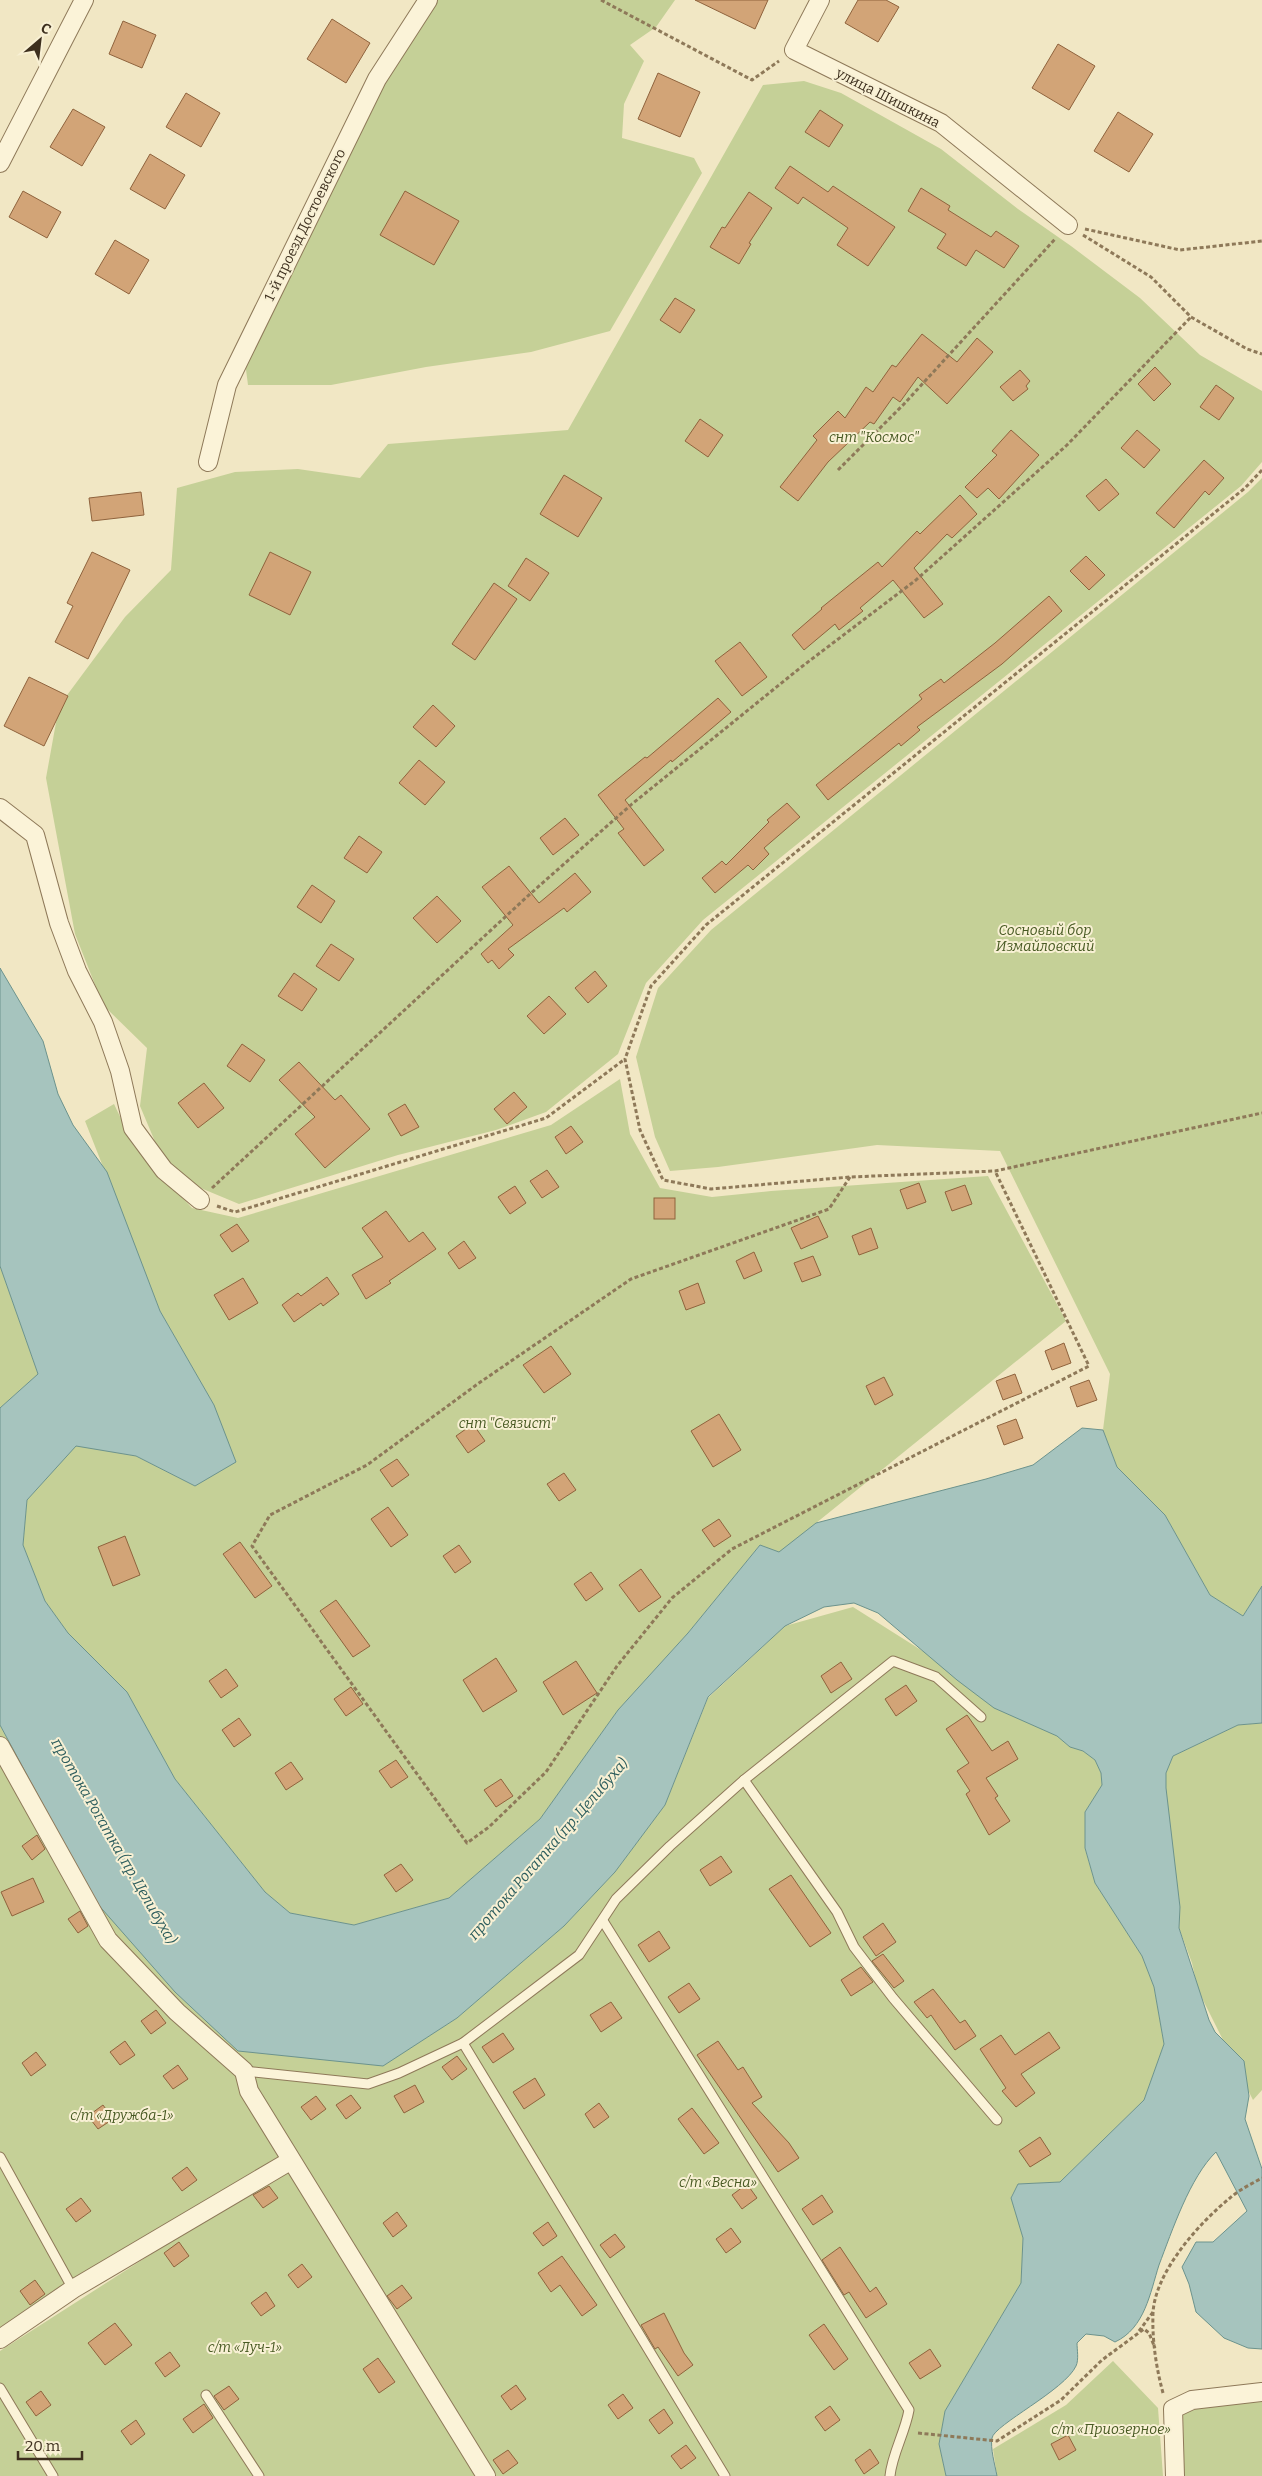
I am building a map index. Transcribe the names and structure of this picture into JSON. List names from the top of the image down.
{
  "streets": {
    "street": ["улица Шишкина", "1-й проезд Достоевского"]
  },
  "water": ["протока Рогатка (пр. Целибуха)"],
  "parks": [
    "снт \"Космос\"",
    "Сосновый бор Измайловский",
    "снт \"Связист\"",
    "с/т «Дружба-1»",
    "с/т «Весна»",
    "с/т «Луч-1»",
    "с/т «Приозерное»"
  ],
  "scale_bar": "20 m",
  "north": "top right"
}
